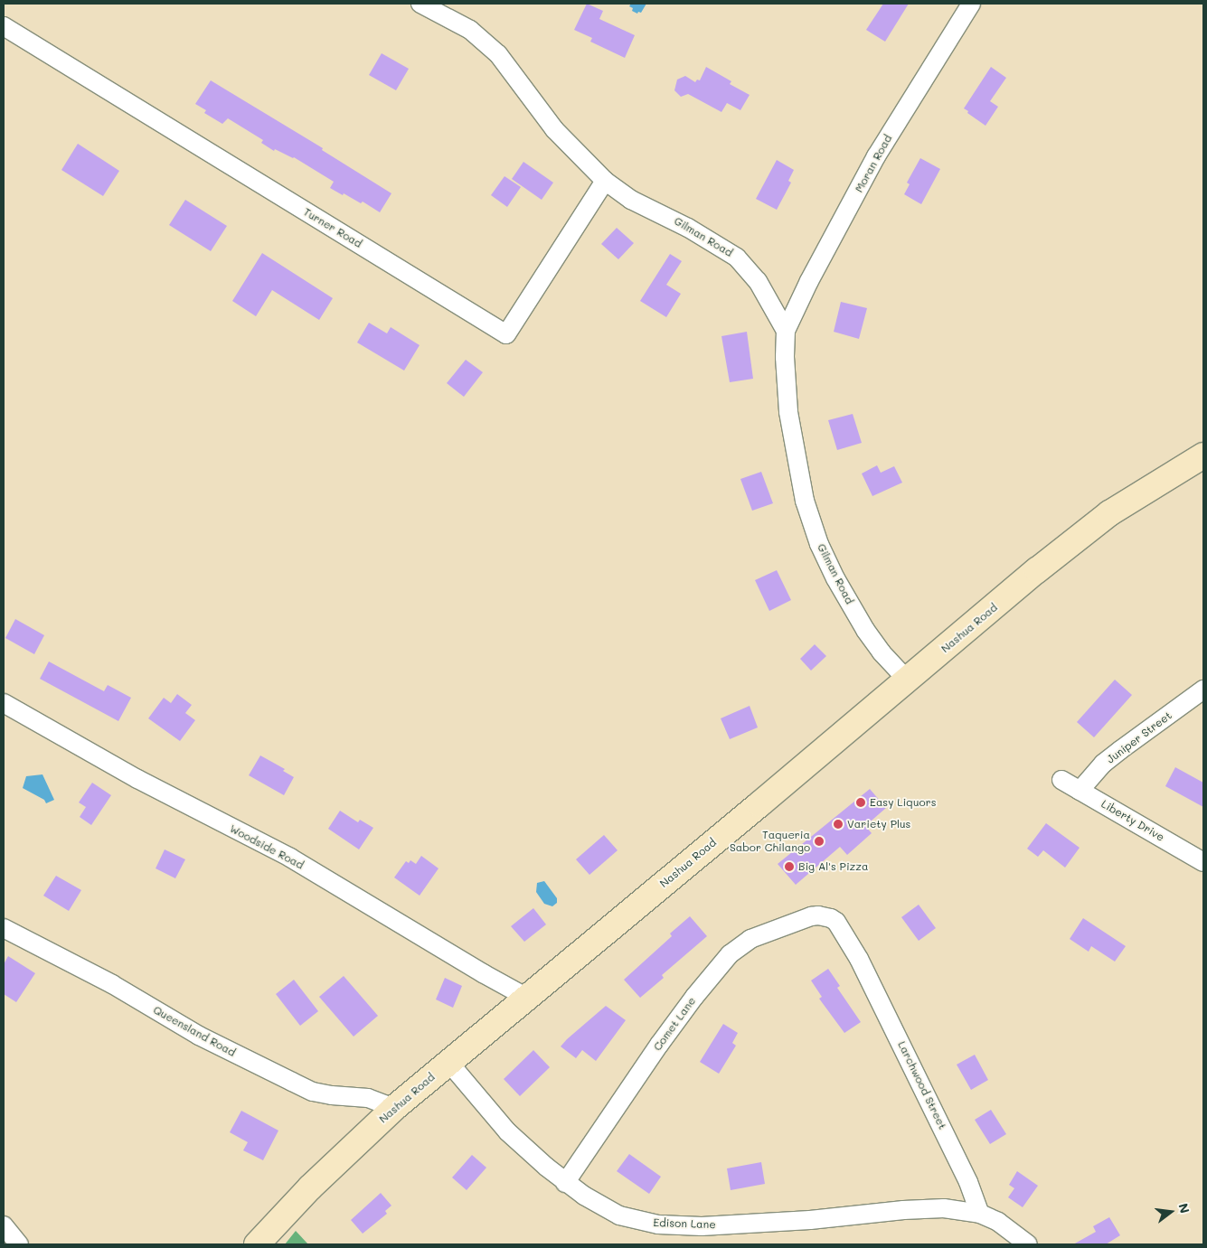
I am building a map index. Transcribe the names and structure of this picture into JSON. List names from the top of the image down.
{
  "streets": {
    "main road": ["Nashua Road"],
    "street": [
      "Moran Road",
      "Turner Road",
      "Gilman Road",
      "Juniper Street",
      "Liberty Drive",
      "Woodside Road",
      "Comet Lane",
      "Queensland Road",
      "Larchwood Street",
      "Edison Lane"
    ]
  },
  "crossings": [
    ["Moran Road", "Gilman Road"],
    ["Turner Road", "Gilman Road"],
    ["Gilman Road", "Nashua Road"],
    ["Nashua Road", "Woodside Road"],
    ["Nashua Road", "Queensland Road"],
    ["Nashua Road", "Edison Lane"],
    ["Juniper Street", "Liberty Drive"],
    ["Comet Lane", "Larchwood Street"],
    ["Comet Lane", "Edison Lane"],
    ["Larchwood Street", "Edison Lane"]
  ],
  "places": [
    "Easy Liquors",
    "Variety Plus",
    "Taqueria Sabor Chilango",
    "Big Al's Pizza"
  ],
  "north": "right"
}
